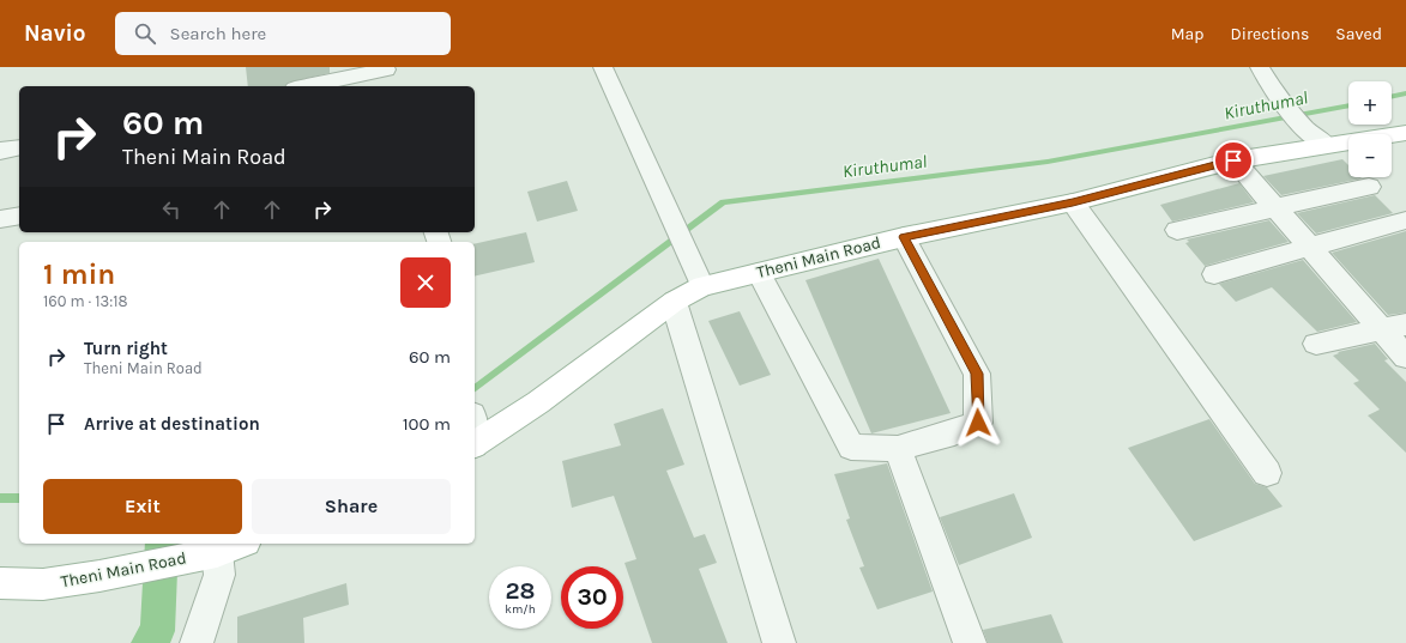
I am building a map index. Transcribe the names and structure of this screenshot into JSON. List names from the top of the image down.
{
  "streets": {
    "main road": ["Theni Main Road"]
  },
  "water": ["Kiruthumal"],
  "page": {
    "header": "Navio",
    "search": "Search here",
    "nav": ["Map", "Directions", "Saved"],
    "map_buttons": ["+", "−"],
    "turn": ["60 m", "Theni Main Road"],
    "heading": ["1 min", "160 m · 13:18"],
    "list": [
      {
        "name": "Turn right",
        "note": "Theni Main Road",
        "value": "60 m"
      },
      {
        "name": "Arrive at destination",
        "value": "100 m"
      }
    ],
    "buttons": ["Exit", "Share"],
    "speed": "28 km/h",
    "limit": "30"
  }
}
